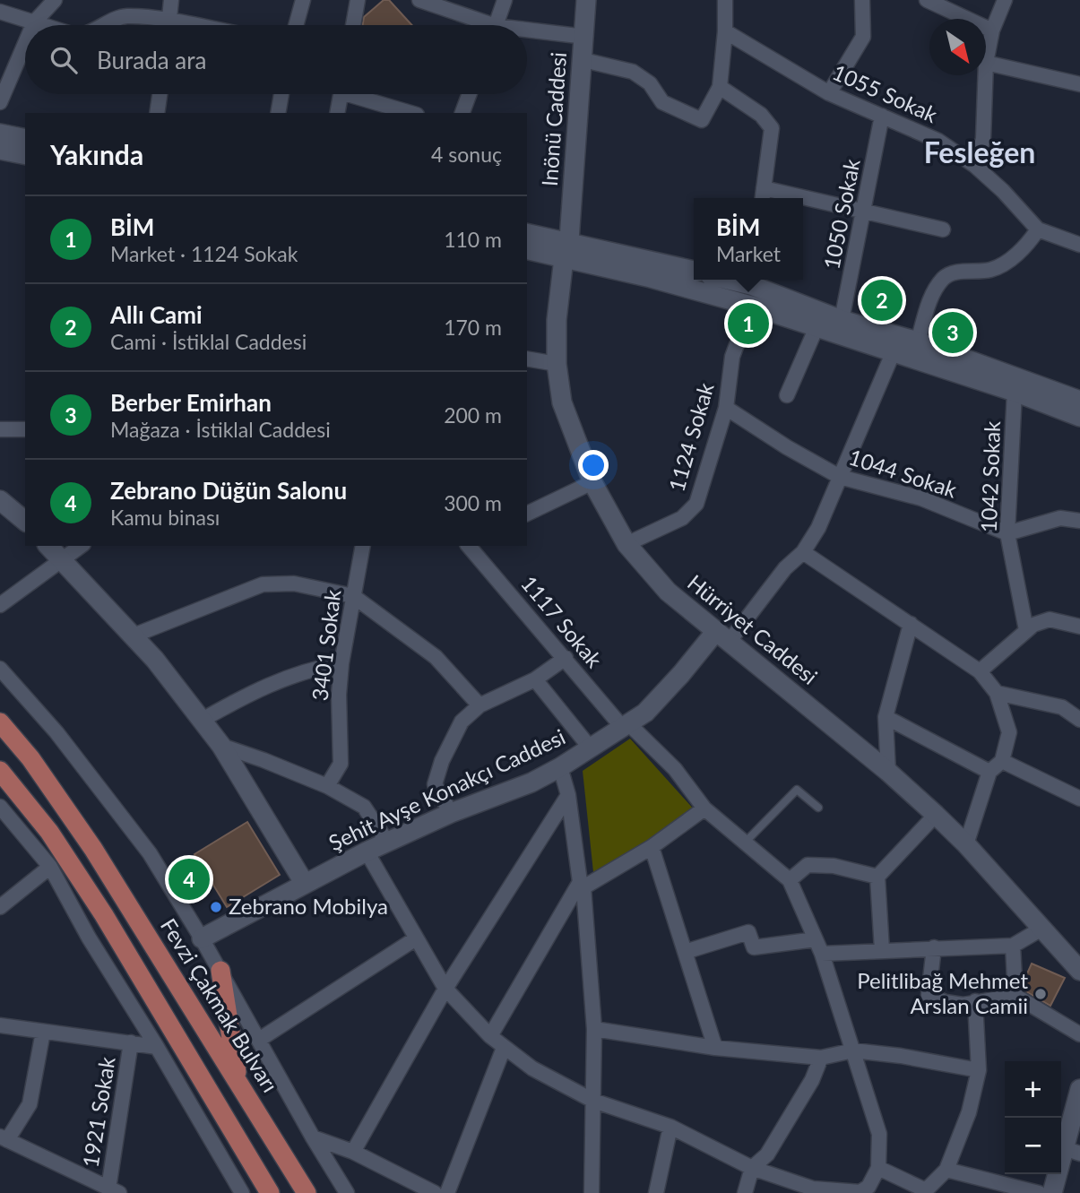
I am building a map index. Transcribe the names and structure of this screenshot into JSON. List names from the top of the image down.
{
  "streets": {
    "main road": ["Fevzi Çakmak Bulvarı"],
    "street": [
      "1055 Sokak",
      "Inönü Caddesi",
      "1050 Sokak",
      "1124 Sokak",
      "1044 Sokak",
      "1042 Sokak",
      "1117 Sokak",
      "Hürriyet Caddesi",
      "3401 Sokak",
      "Şehit Ayşe Konakçı Caddesi",
      "1921 Sokak"
    ]
  },
  "crossings": [
    ["1055 Sokak", "1050 Sokak"],
    ["Inönü Caddesi", "Hürriyet Caddesi"],
    ["1124 Sokak", "1044 Sokak"],
    ["1124 Sokak", "Hürriyet Caddesi"],
    ["1044 Sokak", "1042 Sokak"],
    ["1117 Sokak", "Şehit Ayşe Konakçı Caddesi"],
    ["Hürriyet Caddesi", "Şehit Ayşe Konakçı Caddesi"]
  ],
  "districts": ["Fesleğen"],
  "places": ["Zebrano Mobilya", "Pelitlibağ Mehmet Arslan Camii"],
  "north": "bottom right",
  "page": {
    "search": "Burada ara",
    "heading": ["Yakında", "4 sonuç"],
    "list": [
      {
        "mark": "1",
        "name": "BİM",
        "note": "Market · 1124 Sokak",
        "value": "110 m"
      },
      {
        "mark": "2",
        "name": "Allı Cami",
        "note": "Cami · İstiklal Caddesi",
        "value": "170 m"
      },
      {
        "mark": "3",
        "name": "Berber Emirhan",
        "note": "Mağaza · İstiklal Caddesi",
        "value": "200 m"
      },
      {
        "mark": "4",
        "name": "Zebrano Düğün Salonu",
        "note": "Kamu binası",
        "value": "300 m"
      }
    ],
    "popup": ["BİM", "Market"],
    "pins": [
      "2",
      "1",
      "3",
      "4"
    ],
    "map_buttons": ["+", "−"]
  }
}
